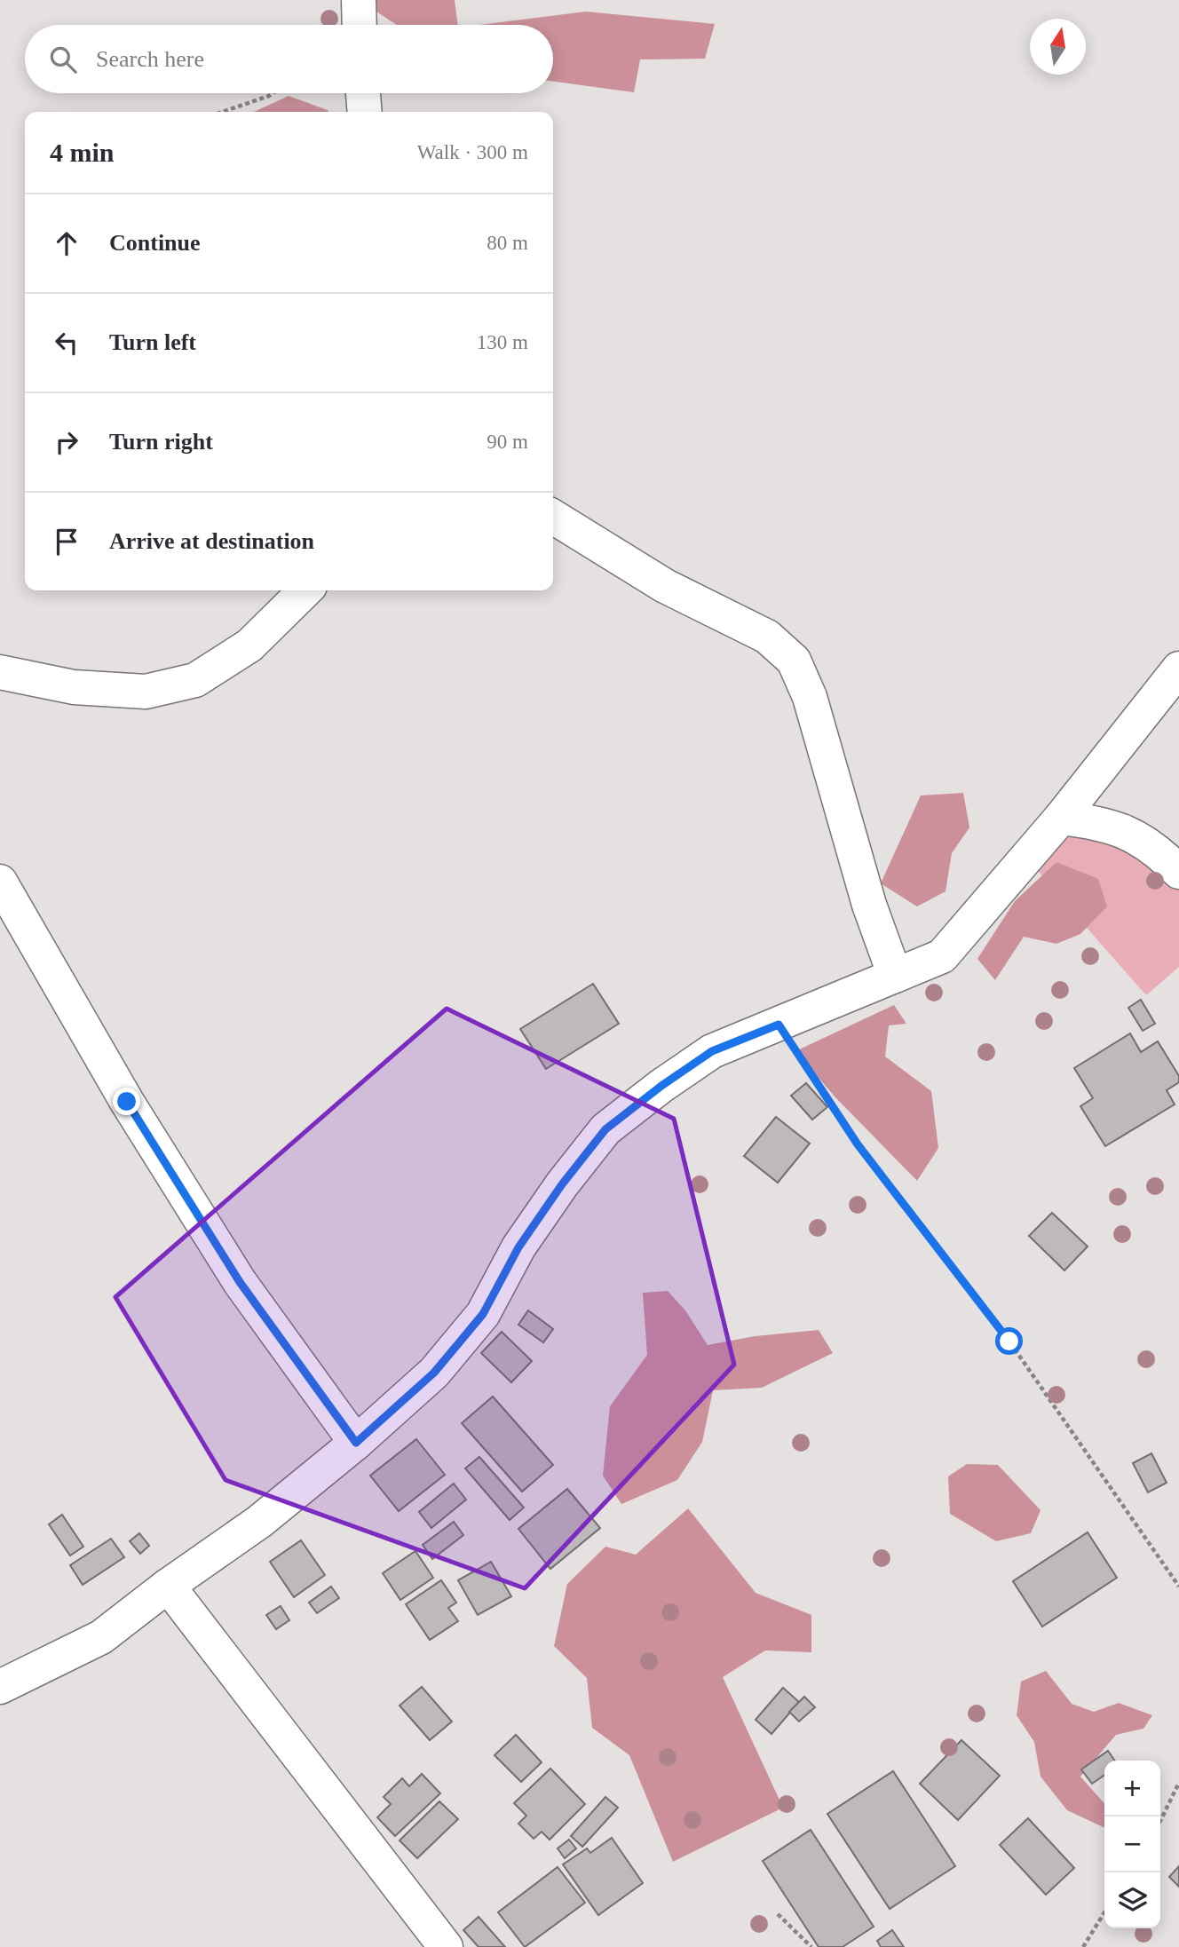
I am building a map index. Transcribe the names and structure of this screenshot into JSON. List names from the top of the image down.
{
  "north": "top",
  "page": {
    "search": "Search here",
    "heading": ["4 min", "Walk · 300 m"],
    "list": [
      ["Continue", "80 m"],
      ["Turn left", "130 m"],
      ["Turn right", "90 m"],
      "Arrive at destination"
    ],
    "map_buttons": ["+", "−"]
  }
}
